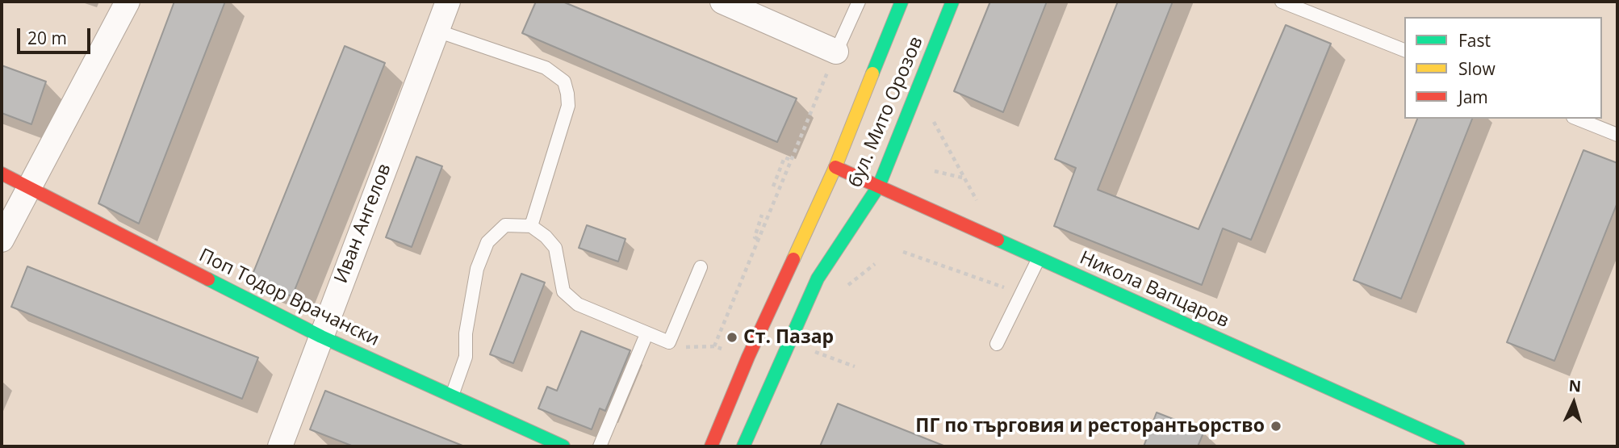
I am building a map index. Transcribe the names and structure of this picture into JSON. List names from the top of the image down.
{
  "streets": {
    "street": [
      "бул. Мито Орозов",
      "Иван Ангелов",
      "Никола Вапцаров",
      "Поп Тодор Врачански"
    ]
  },
  "crossings": [
    ["бул. Мито Орозов", "Никола Вапцаров"],
    ["Иван Ангелов", "Поп Тодор Врачански"]
  ],
  "places": ["Ст. Пазар", "ПГ по търговия и ресторантьорство"],
  "legend": ["Fast", "Slow", "Jam"],
  "scale_bar": "20 m",
  "north": "top"
}
